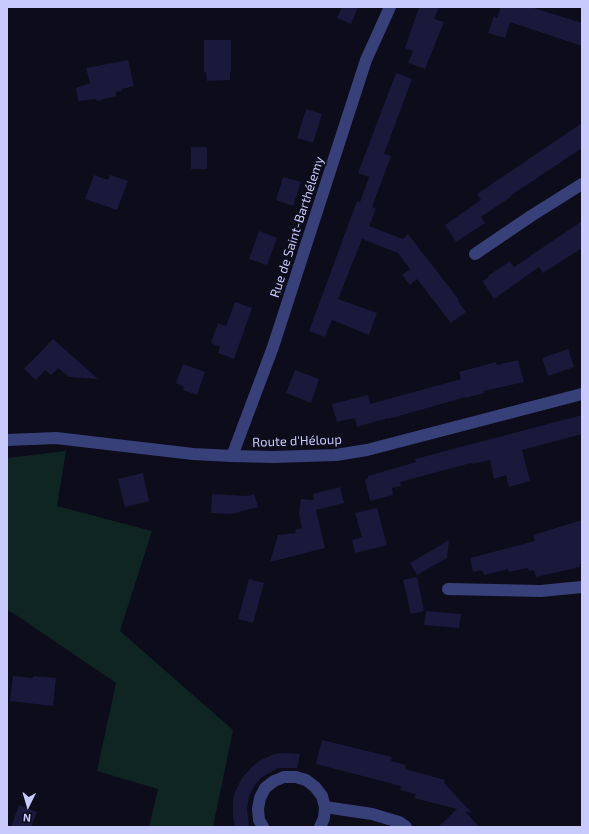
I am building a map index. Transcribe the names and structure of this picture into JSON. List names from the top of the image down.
{
  "streets": {
    "street": ["Rue de Saint-Barthélemy", "Route d'Héloup"]
  },
  "crossings": [
    ["Rue de Saint-Barthélemy", "Route d'Héloup"]
  ],
  "north": "bottom"
}
